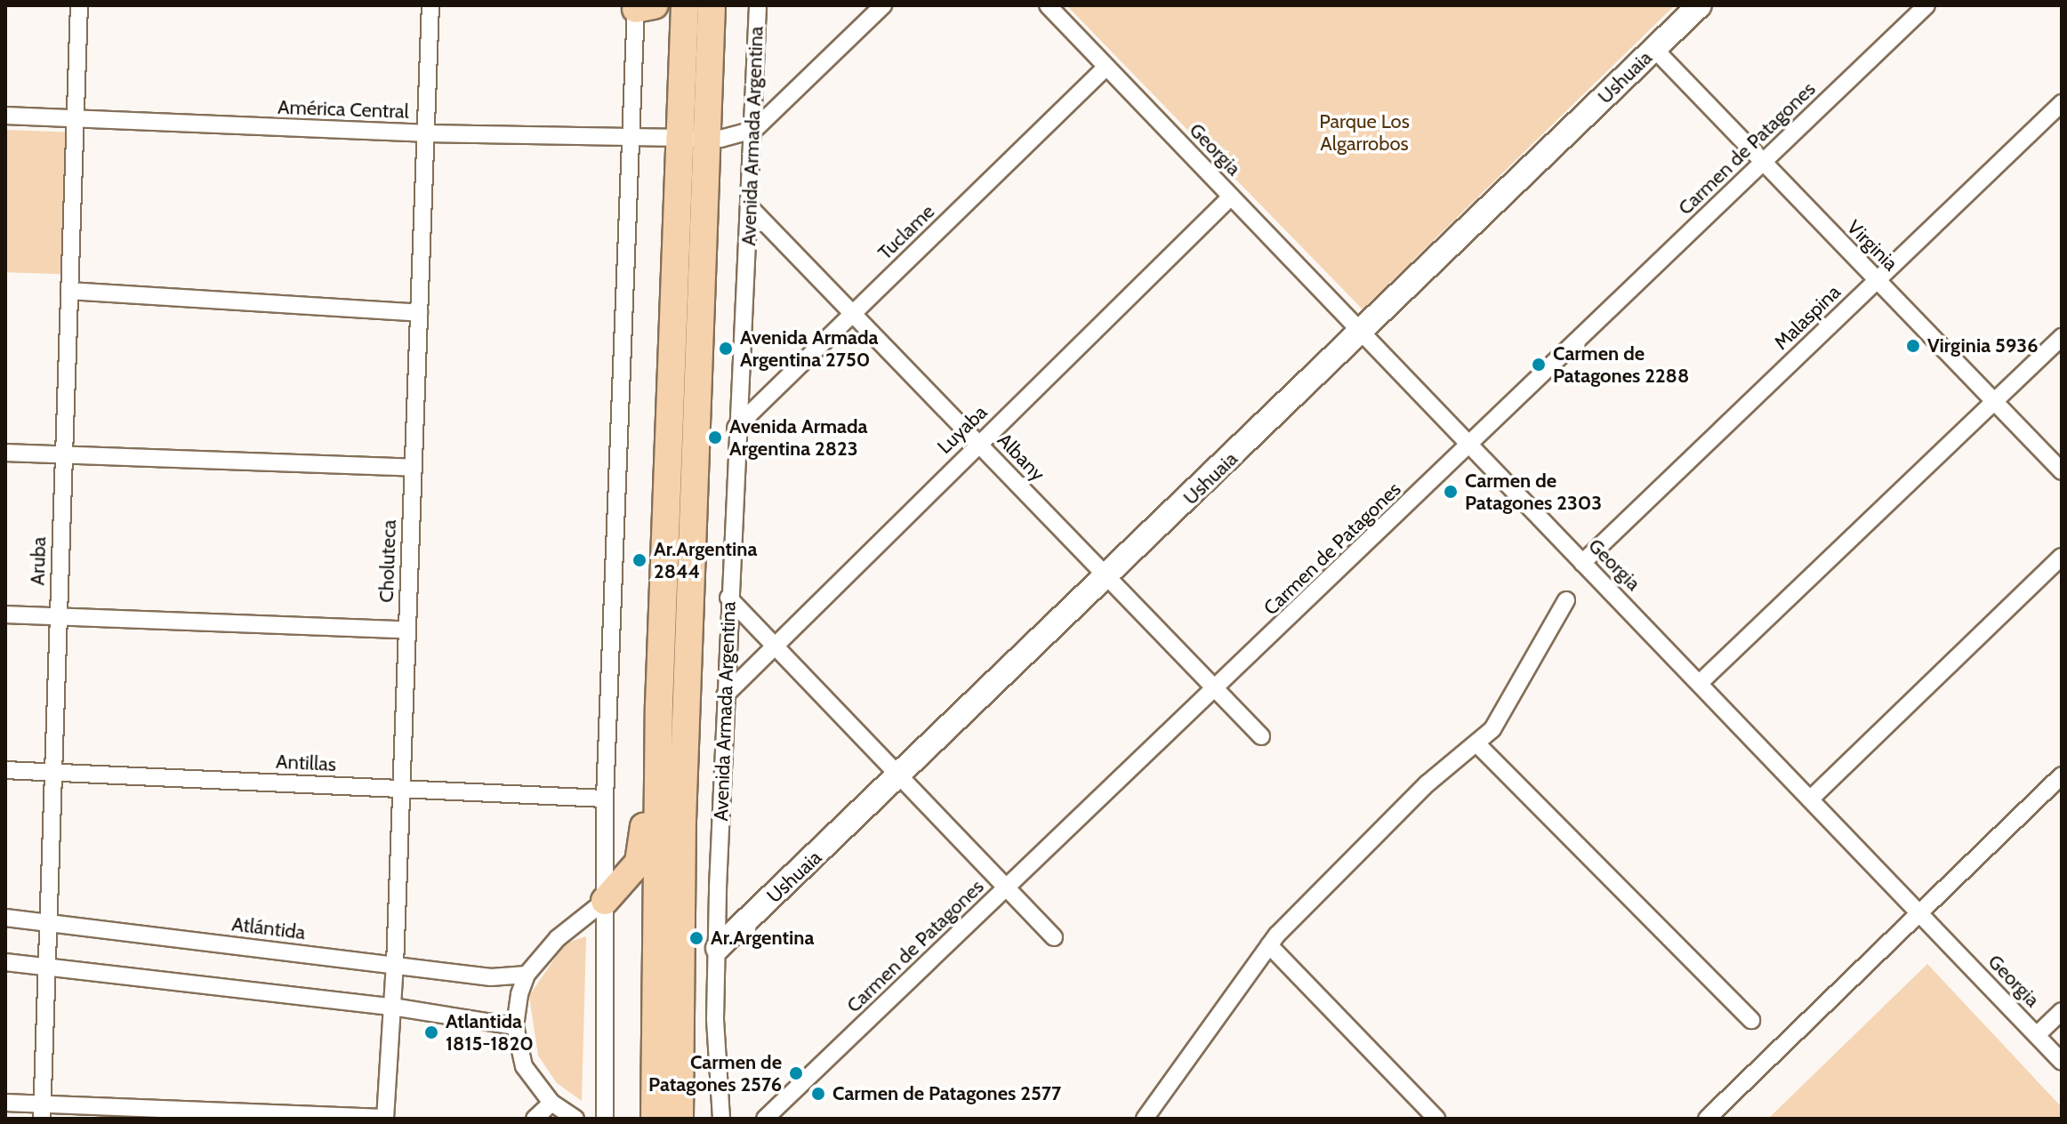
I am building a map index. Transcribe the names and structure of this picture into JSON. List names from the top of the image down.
{
  "streets": {
    "main road": ["Ushuaia", "Avenida Armada Argentina"],
    "street": [
      "América Central",
      "Carmen de Patagones",
      "Georgia",
      "Tuclame",
      "Virginia",
      "Malaspina",
      "Luyaba",
      "Albany",
      "Aruba",
      "Choluteca",
      "Antillas",
      "Atlántida"
    ]
  },
  "crossings": [
    ["Ushuaia", "Avenida Armada Argentina"],
    ["Ushuaia", "Georgia"],
    ["Ushuaia", "Virginia"],
    ["Ushuaia", "Albany"],
    ["América Central", "Avenida Armada Argentina"],
    ["América Central", "Aruba"],
    ["América Central", "Choluteca"],
    ["Avenida Armada Argentina", "Tuclame"],
    ["Avenida Armada Argentina", "Luyaba"],
    ["Avenida Armada Argentina", "Albany"],
    ["Carmen de Patagones", "Georgia"],
    ["Carmen de Patagones", "Virginia"],
    ["Carmen de Patagones", "Albany"],
    ["Georgia", "Tuclame"],
    ["Georgia", "Malaspina"],
    ["Georgia", "Luyaba"],
    ["Tuclame", "Albany"],
    ["Virginia", "Malaspina"],
    ["Luyaba", "Albany"],
    ["Aruba", "Antillas"],
    ["Aruba", "Atlántida"],
    ["Choluteca", "Antillas"],
    ["Choluteca", "Atlántida"]
  ],
  "parks": ["Parque Los Algarrobos"],
  "places": [
    "Virginia 5936",
    "Avenida Armada Argentina 2750",
    "Carmen de Patagones 2288",
    "Avenida Armada Argentina 2823",
    "Carmen de Patagones 2303",
    "Ar.Argentina 2844",
    "Ar.Argentina",
    "Atlantida 1815-1820",
    "Carmen de Patagones 2576",
    "Carmen de Patagones 2577"
  ]
}
